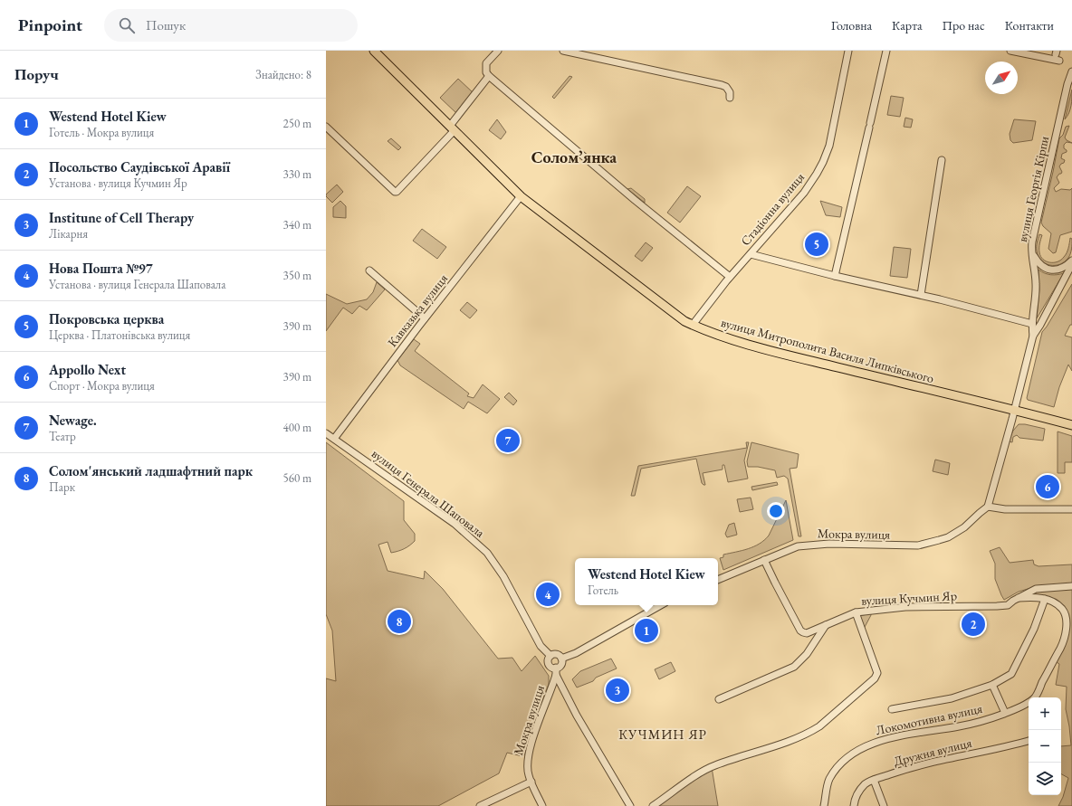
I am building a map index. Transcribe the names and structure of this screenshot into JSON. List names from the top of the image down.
{
  "streets": {
    "main road": ["вулиця Митрополита Василя Липківського"],
    "street": [
      "вулиця Георгія Кірпи",
      "Стадіонна вулиця",
      "Кавказька вулиця",
      "вулиця Генерала Шаповала",
      "Мокра вулиця",
      "вулиця Кучмин Яр",
      "Локомотивна вулиця",
      "Дружня вулиця"
    ]
  },
  "crossings": [
    ["Стадіонна вулиця", "вулиця Митрополита Василя Липківського"],
    ["Кавказька вулиця", "вулиця Митрополита Василя Липківського"],
    ["Кавказька вулиця", "вулиця Генерала Шаповала"],
    ["вулиця Кучмин Яр", "Локомотивна вулиця"]
  ],
  "districts": ["Соломʼянка", "КУЧМИН ЯР"],
  "north": "top right",
  "page": {
    "header": "Pinpoint",
    "search": "Пошук",
    "nav": [
      "Головна",
      "Карта",
      "Про нас",
      "Контакти"
    ],
    "heading": ["Поруч", "Знайдено: 8"],
    "list": [
      {
        "mark": "1",
        "name": "Westend Hotel Kiew",
        "note": "Готель · Мокра вулиця",
        "value": "250 m"
      },
      {
        "mark": "2",
        "name": "Посольство Саудівської Аравії",
        "note": "Установа · вулиця Кучмин Яр",
        "value": "330 m"
      },
      {
        "mark": "3",
        "name": "Institune of Cell Therapy",
        "note": "Лікарня",
        "value": "340 m"
      },
      {
        "mark": "4",
        "name": "Нова Пошта №97",
        "note": "Установа · вулиця Генерала Шаповала",
        "value": "350 m"
      },
      {
        "mark": "5",
        "name": "Покровська церква",
        "note": "Церква · Платонівська вулиця",
        "value": "390 m"
      },
      {
        "mark": "6",
        "name": "Appollo Next",
        "note": "Спорт · Мокра вулиця",
        "value": "390 m"
      },
      {
        "mark": "7",
        "name": "Newage.",
        "note": "Театр",
        "value": "400 m"
      },
      {
        "mark": "8",
        "name": "Солом'янський ладшафтний парк",
        "note": "Парк",
        "value": "560 m"
      }
    ],
    "pins": [
      "5",
      "7",
      "6",
      "4",
      "8",
      "2",
      "1",
      "3"
    ],
    "popup": ["Westend Hotel Kiew", "Готель"],
    "map_buttons": ["+", "−"]
  }
}
